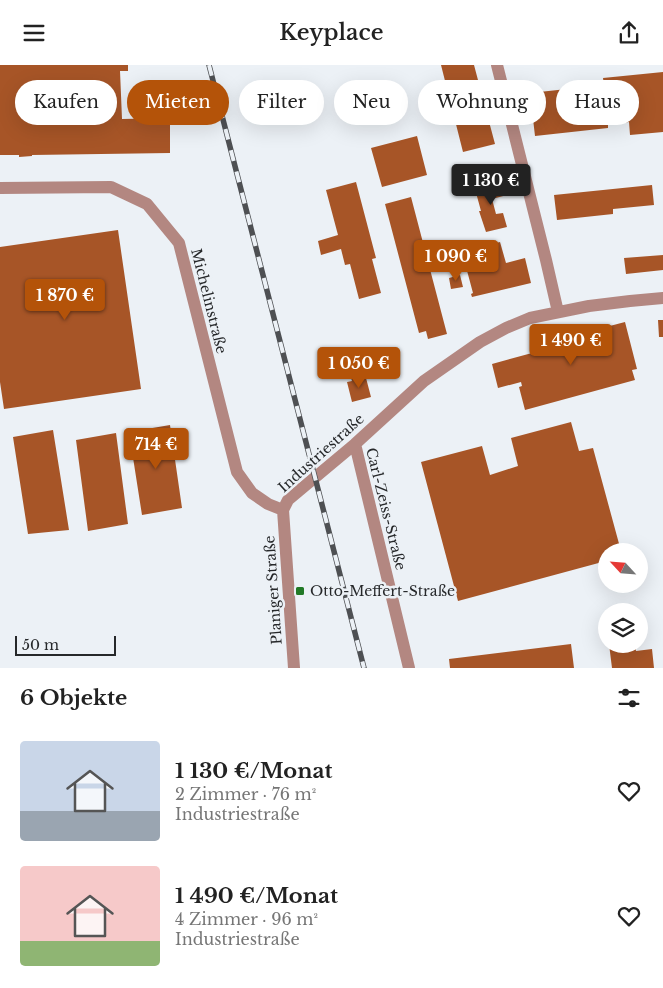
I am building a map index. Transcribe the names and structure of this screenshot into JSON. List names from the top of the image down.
{
  "streets": {
    "street": [
      "Michelinstraße",
      "Industriestraße",
      "Carl-Zeiss-Straße",
      "Planiger Straße"
    ]
  },
  "crossings": [
    ["Michelinstraße", "Industriestraße"],
    ["Michelinstraße", "Planiger Straße"],
    ["Industriestraße", "Carl-Zeiss-Straße"],
    ["Industriestraße", "Planiger Straße"]
  ],
  "places": {
    "transit": ["Otto-Meffert-Straße"]
  },
  "scale_bar": "50 m",
  "north": "top left",
  "page": {
    "header": "Keyplace",
    "chip": [
      "Kaufen",
      "Mieten",
      "Filter",
      "Neu",
      "Wohnung",
      "Haus"
    ],
    "price": [
      "1 130 €",
      "1 090 €",
      "1 870 €",
      "1 490 €",
      "1 050 €",
      "714 €"
    ],
    "scale": "50 m",
    "heading": "6 Objekte",
    "list": [
      {
        "name": "1 130 €/Monat",
        "note": "2 Zimmer · 76 m² · Industriestraße"
      },
      {
        "name": "1 490 €/Monat",
        "note": "4 Zimmer · 96 m² · Industriestraße"
      }
    ]
  }
}
